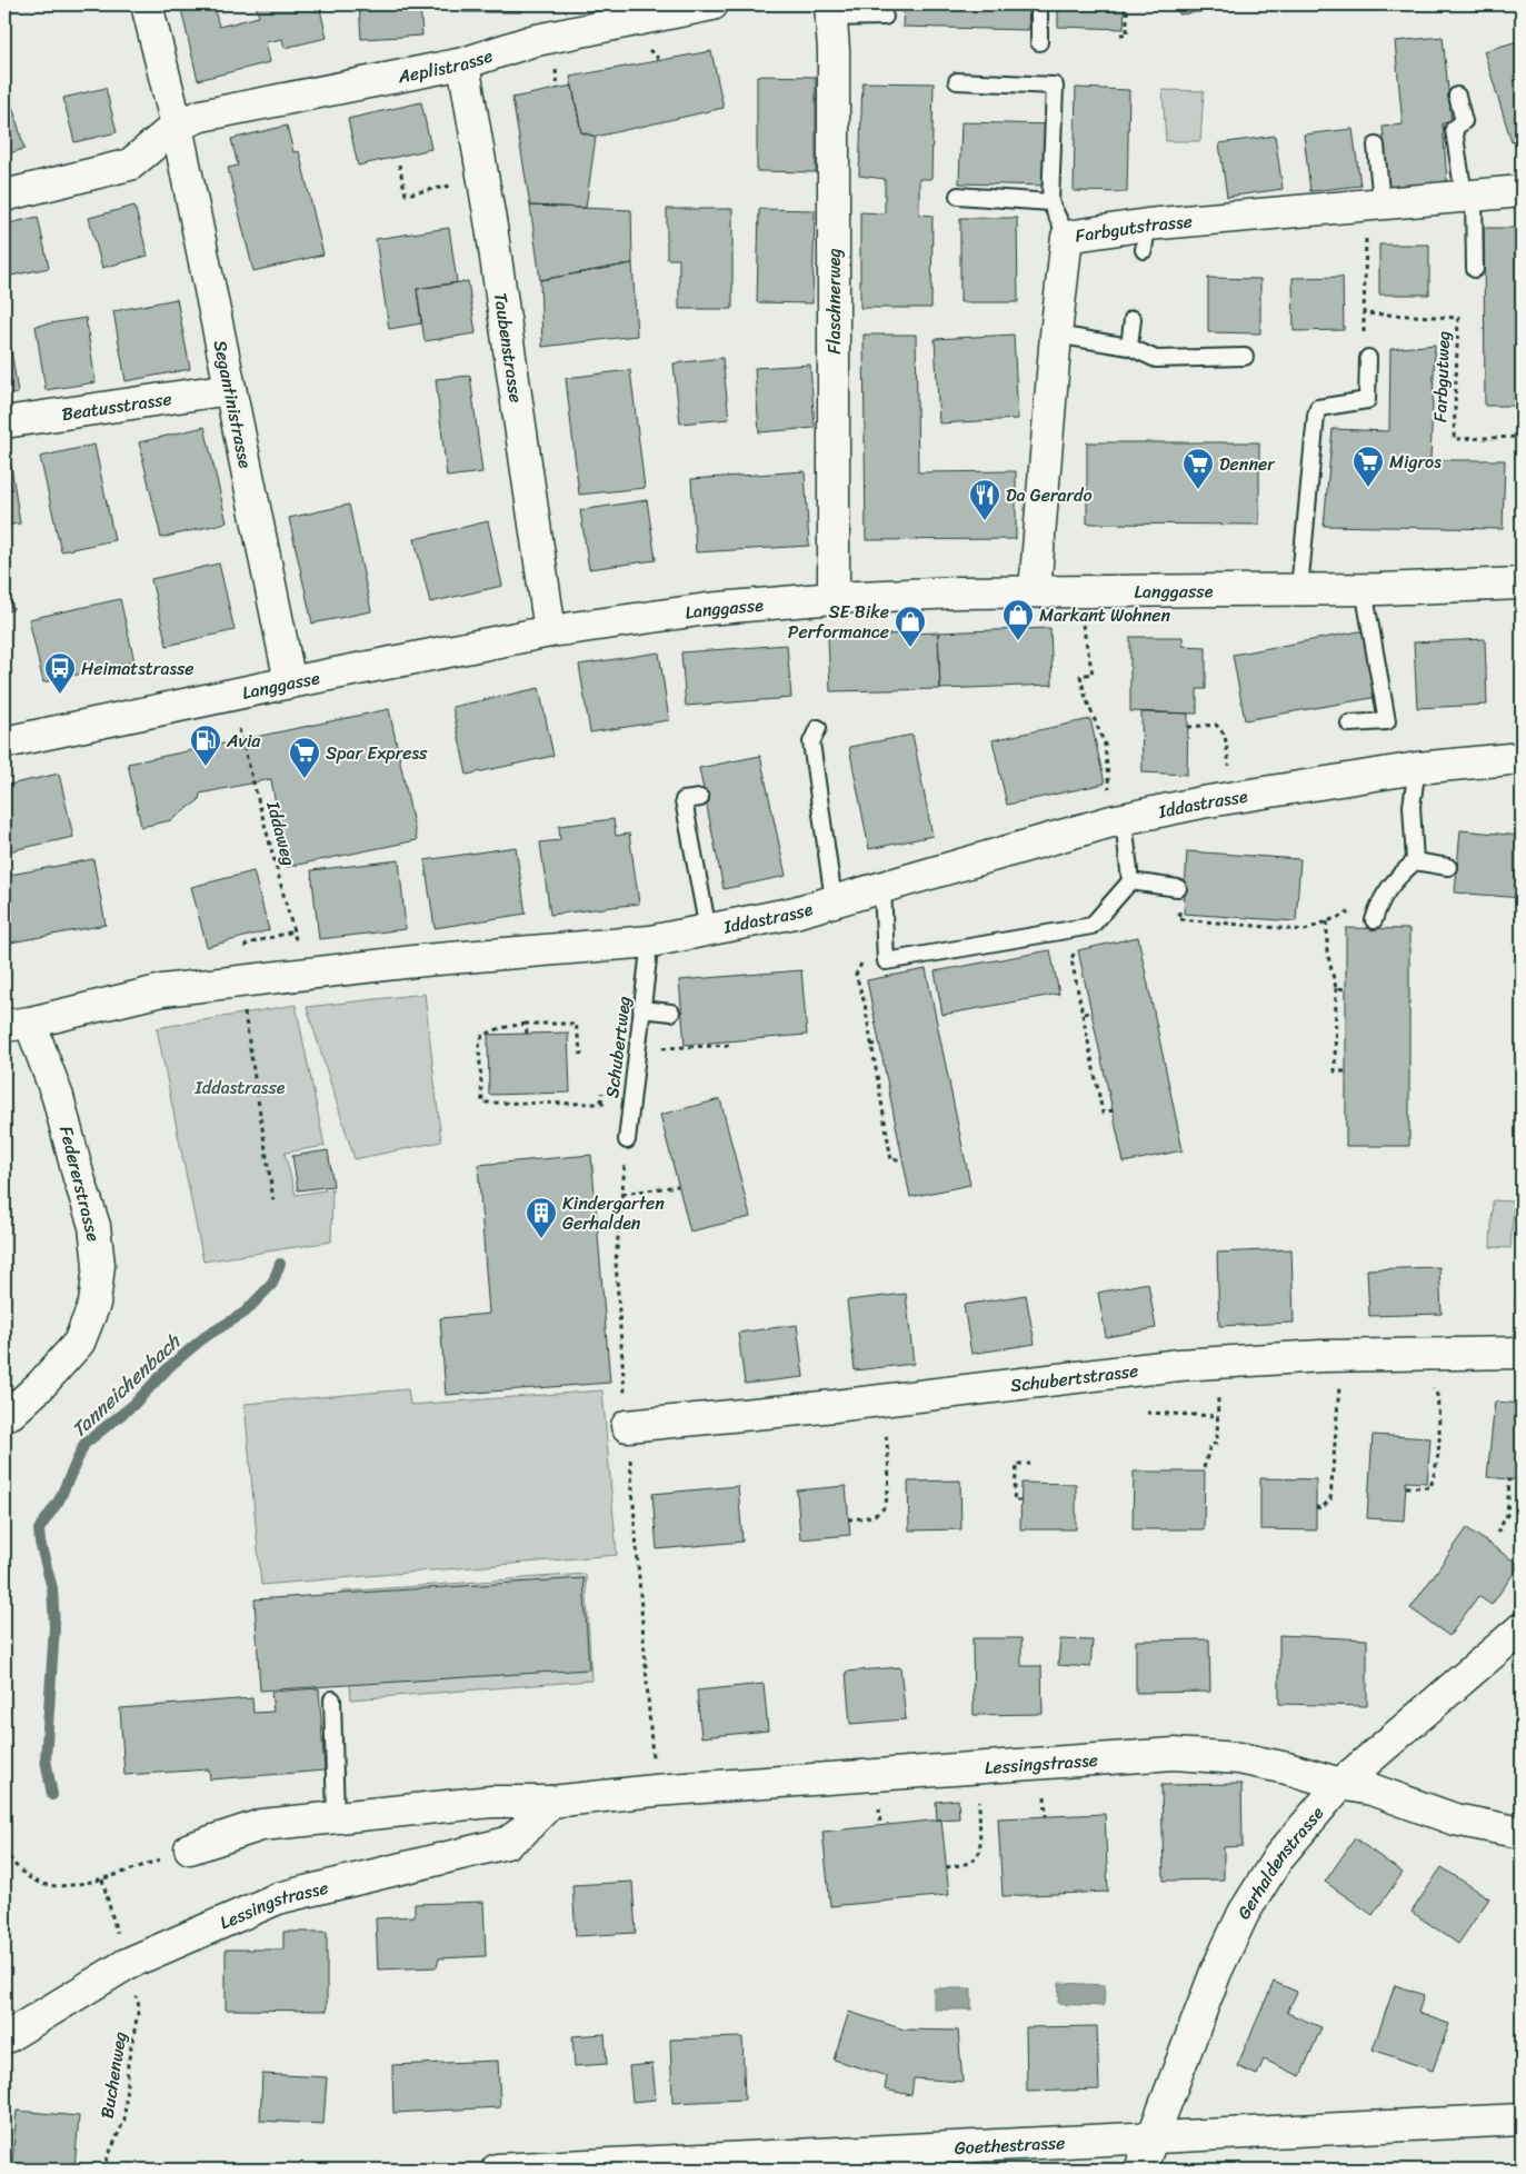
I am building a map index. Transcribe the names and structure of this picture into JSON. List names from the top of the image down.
{
  "streets": {
    "street": [
      "Aeplistrasse",
      "Farbgutstrasse",
      "Flaschnerweg",
      "Taubenstrasse",
      "Segantinistrasse",
      "Beatusstrasse",
      "Langgasse",
      "Iddastrasse",
      "Federerstrasse",
      "Schubertstrasse",
      "Lessingstrasse",
      "Gerhaldenstrasse",
      "Goethestrasse"
    ],
    "lane": ["Schubertweg"],
    "path": ["Farbgutweg", "Iddaweg", "Buchenweg"]
  },
  "crossings": [
    ["Aeplistrasse", "Taubenstrasse"],
    ["Aeplistrasse", "Segantinistrasse"],
    ["Farbgutstrasse", "Farbgutweg"],
    ["Farbgutstrasse", "Langgasse"],
    ["Flaschnerweg", "Langgasse"],
    ["Taubenstrasse", "Langgasse"],
    ["Segantinistrasse", "Beatusstrasse"],
    ["Segantinistrasse", "Langgasse"],
    ["Iddastrasse", "Federerstrasse"],
    ["Lessingstrasse", "Gerhaldenstrasse"],
    ["Gerhaldenstrasse", "Goethestrasse"]
  ],
  "water": ["Tanneichenbach"],
  "parks": ["Iddastrasse"],
  "places": {
    "supermarket": ["Migros", "Denner", "Spar Express"],
    "restaurant": ["Da Gerardo"],
    "shop": ["Markant Wohnen", "SE Bike Performance"],
    "bus stop": ["Heimatstrasse"],
    "fuel station": ["Avia"],
    "building": ["Kindergarten Gerhalden"]
  }
}
